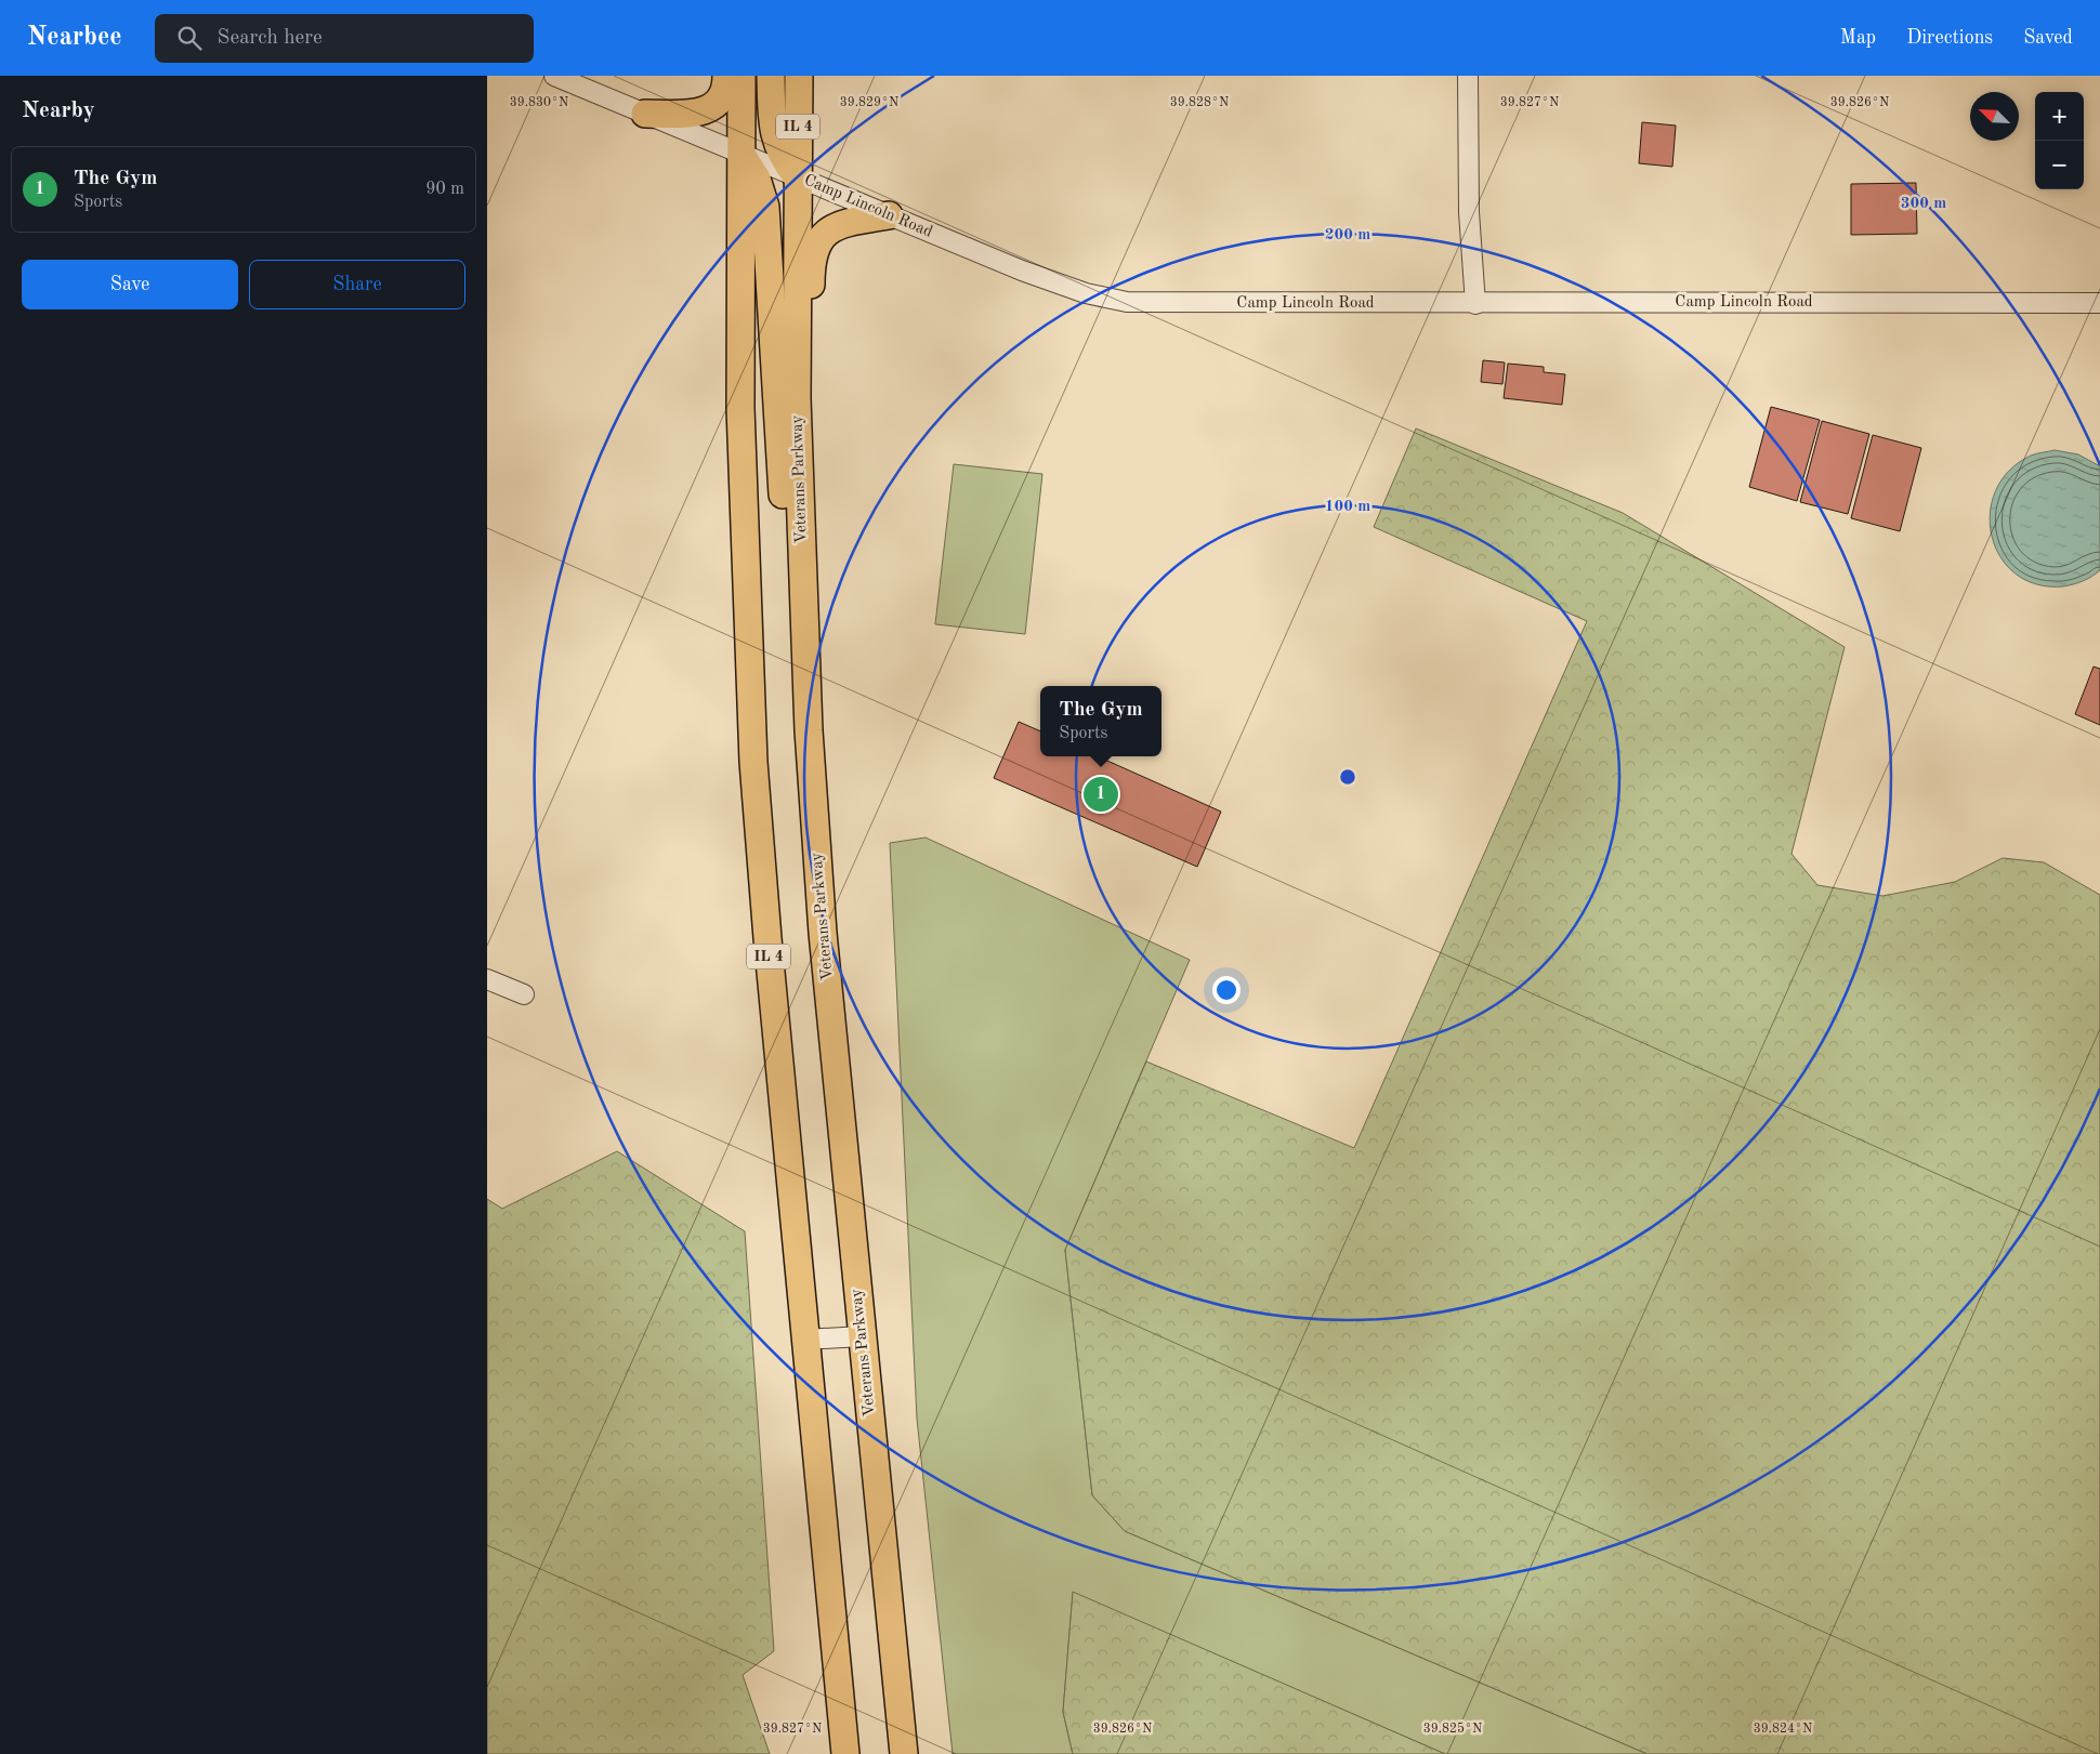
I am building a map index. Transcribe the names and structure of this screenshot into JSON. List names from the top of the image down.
{
  "streets": {
    "highway": ["IL 4", "Veterans Parkway"],
    "street": ["Camp Lincoln Road"]
  },
  "crossings": [
    ["IL 4", "Camp Lincoln Road"],
    ["Camp Lincoln Road", "Veterans Parkway"]
  ],
  "north": "top left",
  "page": {
    "header": "Nearbee",
    "search": "Search here",
    "nav": ["Map", "Directions", "Saved"],
    "heading": "Nearby",
    "map_buttons": ["+", "−"],
    "list": [
      {
        "mark": "1",
        "name": "The Gym",
        "note": "Sports",
        "value": "90 m"
      }
    ],
    "buttons": ["Save", "Share"],
    "popup": ["The Gym", "Sports"],
    "pins": "1"
  },
  "coordinates": [
    "39.830°N",
    "39.829°N",
    "39.828°N",
    "39.827°N",
    "39.826°N",
    "39.825°N",
    "39.824°N"
  ],
  "rings": ["300 m", "200 m", "100 m"]
}
